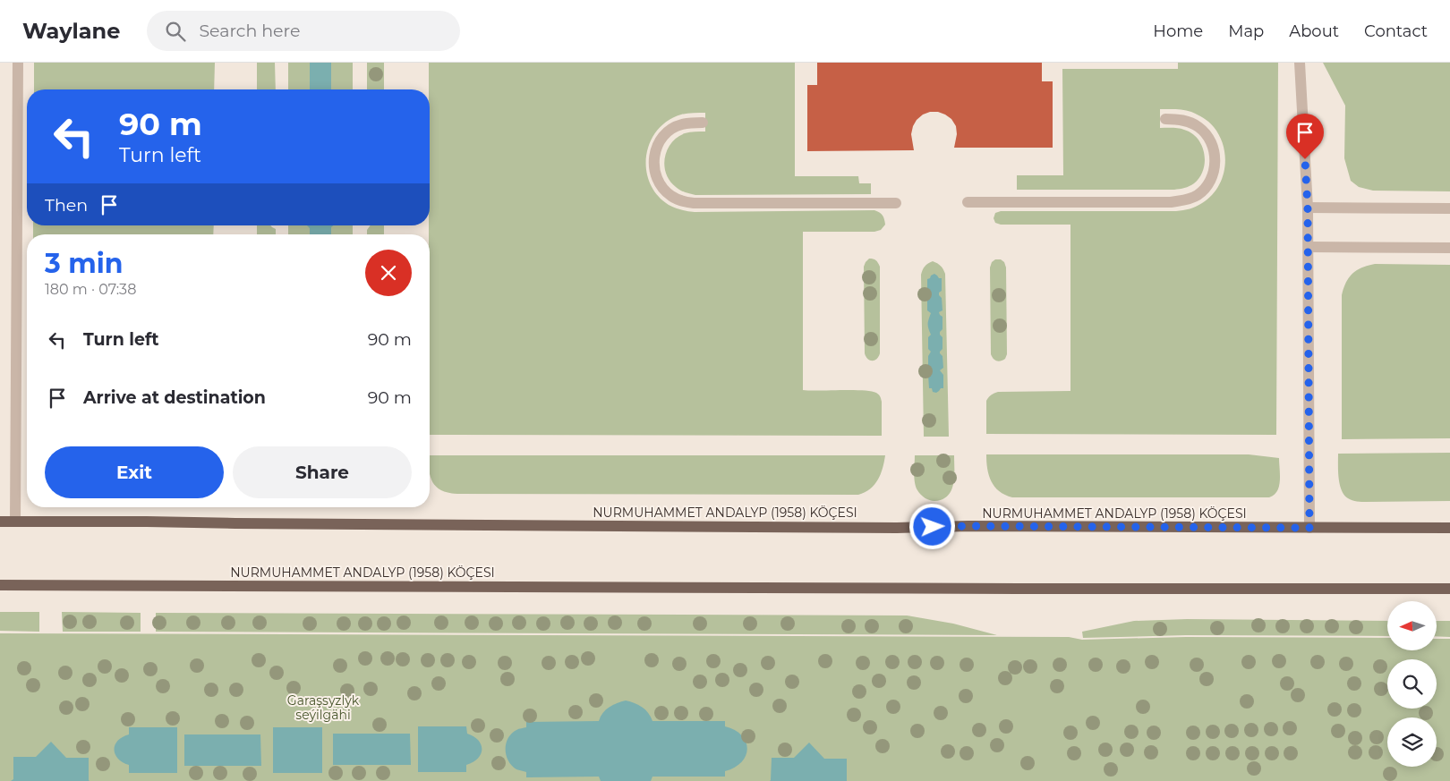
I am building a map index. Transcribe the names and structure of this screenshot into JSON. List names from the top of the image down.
{
  "streets": {
    "main road": ["NURMUHAMMET ANDALYP (1958) KÖÇESI"]
  },
  "parks": ["Garaşsyzlyk seýilgähi"],
  "north": "left",
  "page": {
    "header": "Waylane",
    "search": "Search here",
    "nav": [
      "Home",
      "Map",
      "About",
      "Contact"
    ],
    "turn": ["90 m", "Turn left"],
    "then": "Then",
    "heading": ["3 min", "180 m · 07:38"],
    "list": [
      {
        "name": "Turn left",
        "value": "90 m"
      },
      {
        "name": "Arrive at destination",
        "value": "90 m"
      }
    ],
    "buttons": ["Exit", "Share"]
  }
}
